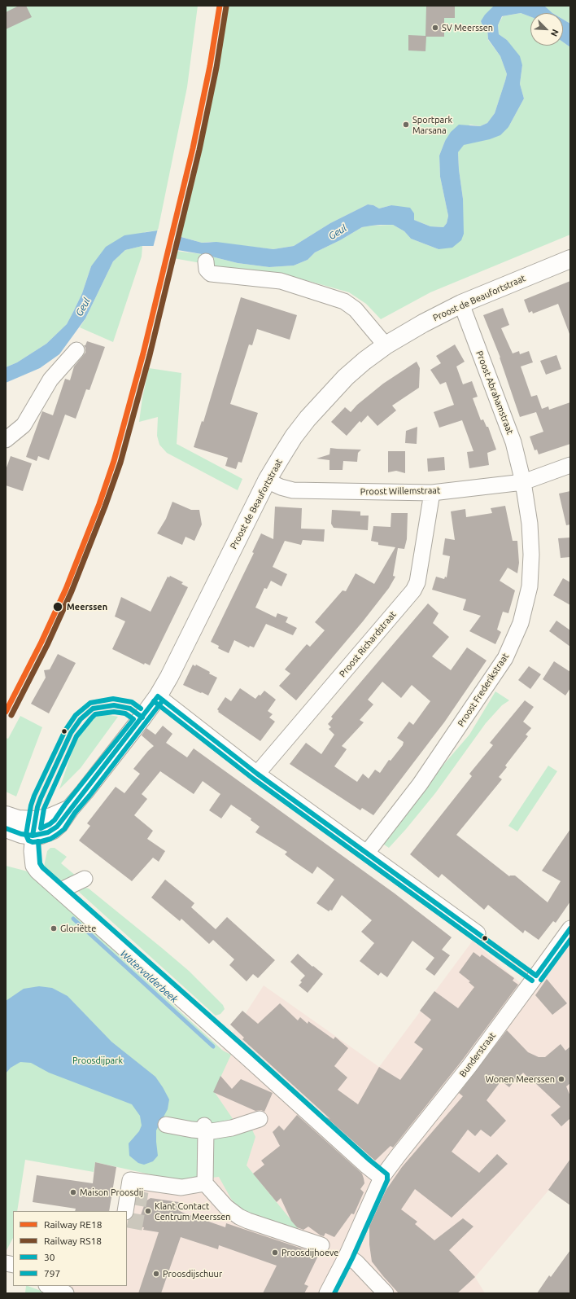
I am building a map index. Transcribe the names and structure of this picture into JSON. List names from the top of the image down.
{
  "streets": {
    "street": [
      "Proost de Beaufortstraat",
      "Proost Abrahamstraat",
      "Proost Willemstraat",
      "Proost Richardstraat",
      "Proost Frederikstraat",
      "Bunderstraat"
    ]
  },
  "crossings": [
    ["Proost de Beaufortstraat", "Proost Abrahamstraat"],
    ["Proost de Beaufortstraat", "Proost Willemstraat"],
    ["Proost Abrahamstraat", "Proost Willemstraat"],
    ["Proost Abrahamstraat", "Proost Frederikstraat"],
    ["Proost Willemstraat", "Proost Richardstraat"],
    ["Proost Willemstraat", "Proost Frederikstraat"]
  ],
  "water": ["Geul", "Watervalderbeek"],
  "parks": ["Proosdijpark"],
  "places": [
    "SV Meerssen",
    "Sportpark Marsana",
    "Meerssen",
    "Gloriëtte",
    "Wonen Meerssen",
    "Maison Proosdij",
    "Klant Contact Centrum Meerssen",
    "Proosdijhoeve",
    "Proosdijschuur"
  ],
  "lines": [
    "rail line RE18",
    "rail line RS18",
    "transit line 30",
    "transit line 797"
  ],
  "legend": [
    "Railway RE18",
    "Railway RS18",
    "30",
    "797"
  ],
  "north": "bottom right"
}
